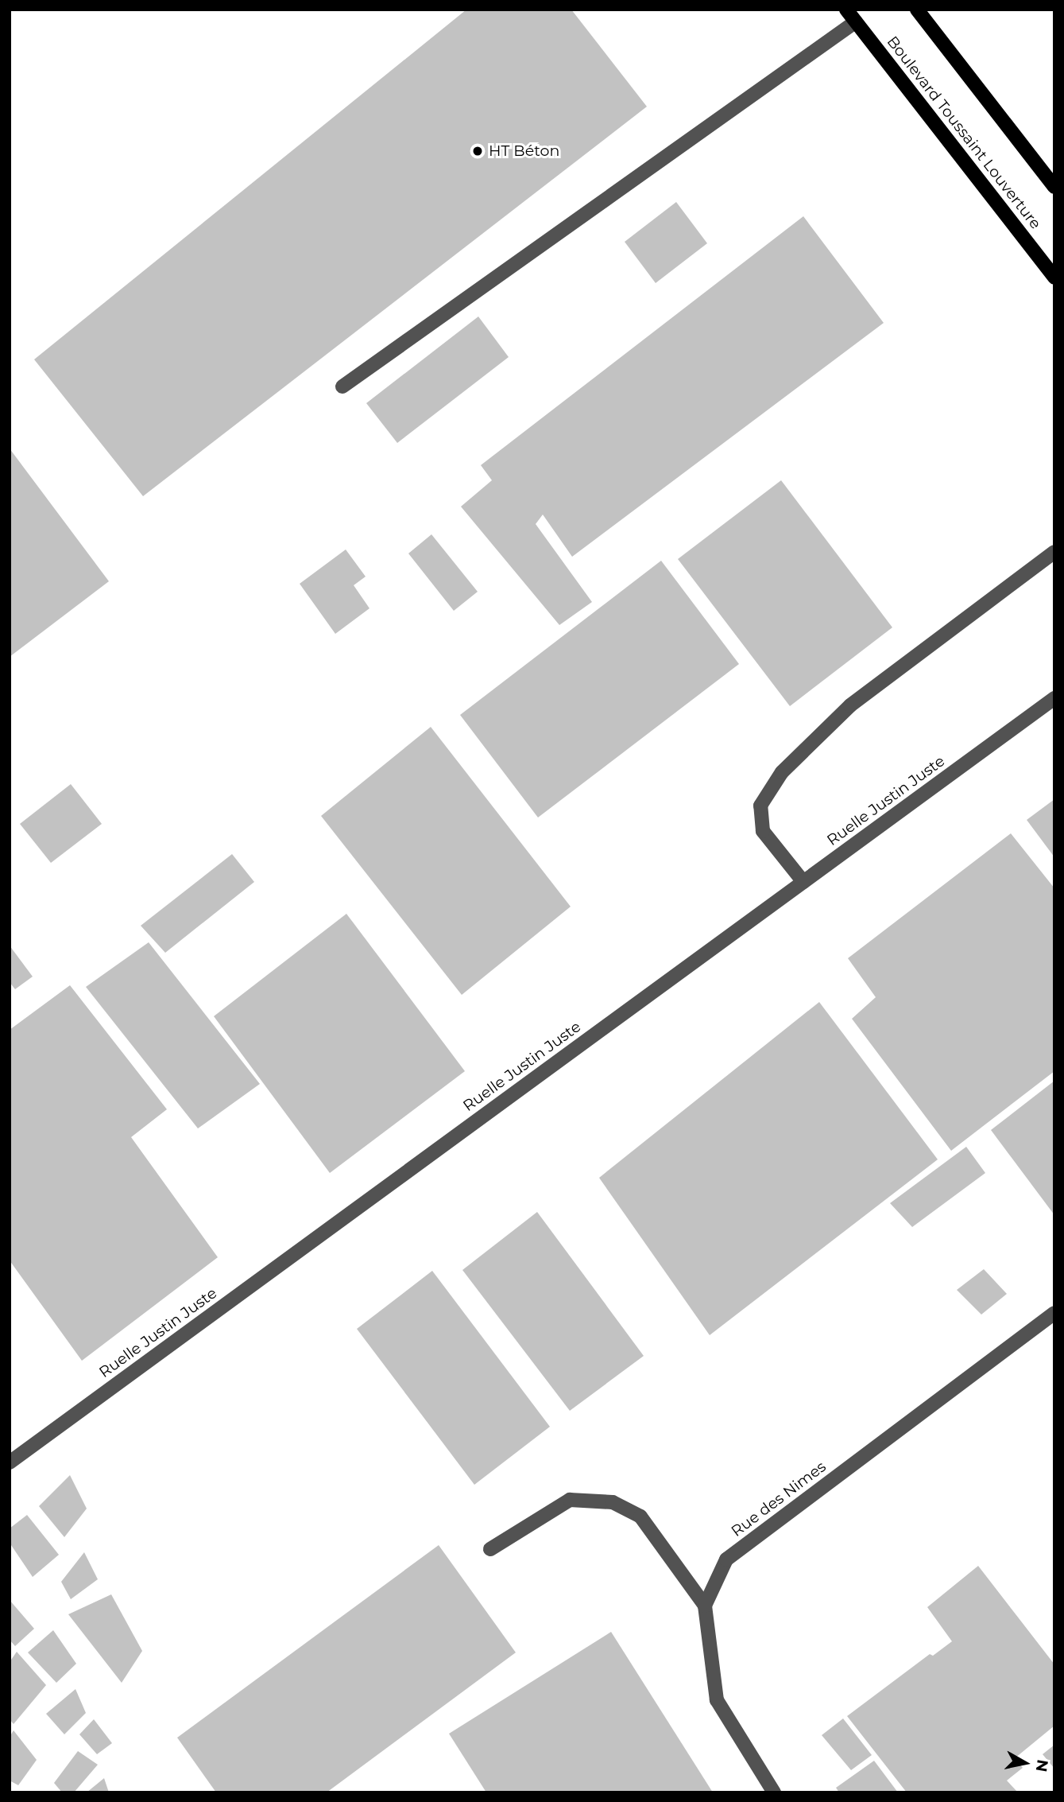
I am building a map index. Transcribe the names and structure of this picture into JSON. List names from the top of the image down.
{
  "streets": {
    "main road": ["Boulevard Toussaint Louverture"],
    "street": ["Ruelle Justin Juste", "Rue des Nimes"]
  },
  "places": ["HT Béton"],
  "north": "right"
}
